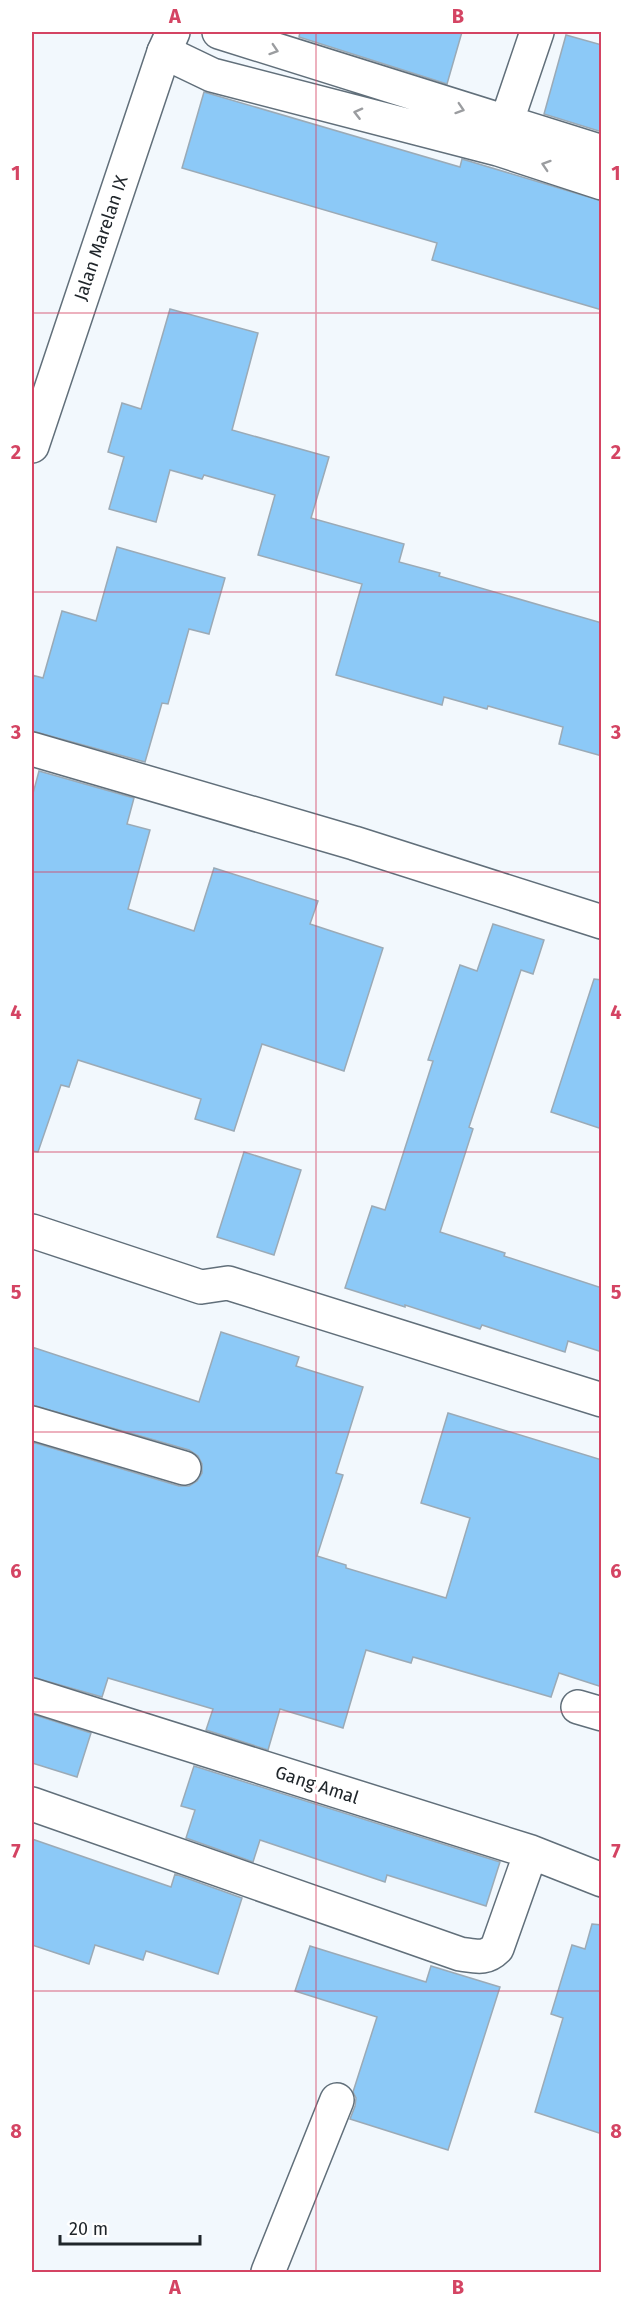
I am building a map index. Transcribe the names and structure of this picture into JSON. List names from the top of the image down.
{
  "streets": {
    "street": ["Jalan Marelan IX", "Gang Amal"]
  },
  "scale_bar": "20 m",
  "grid": {
    "columns": ["A", "B"],
    "rows": [
      "1",
      "2",
      "3",
      "4",
      "5",
      "6",
      "7",
      "8"
    ]
  }
}
